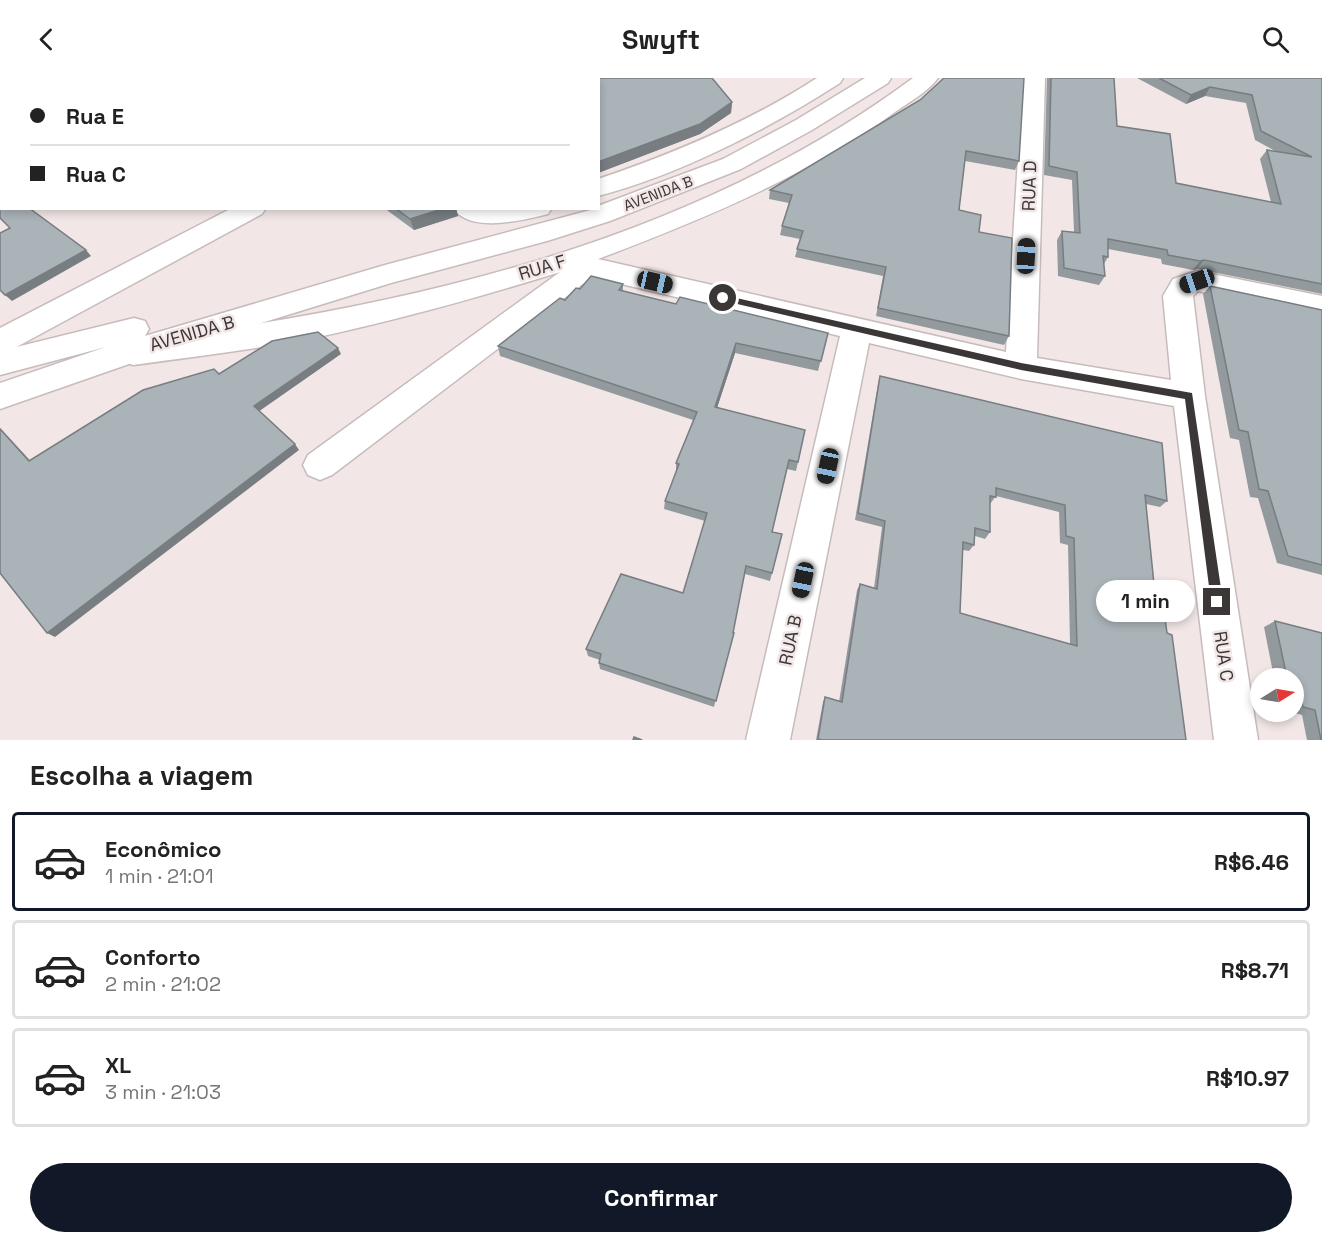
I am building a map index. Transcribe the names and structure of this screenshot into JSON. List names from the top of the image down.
{
  "streets": {
    "street": [
      "RUA D",
      "AVENIDA B",
      "RUA F",
      "RUA B",
      "RUA C"
    ]
  },
  "crossings": [
    ["AVENIDA B", "RUA F"]
  ],
  "north": "right",
  "page": {
    "header": "Swyft",
    "banner": ["Rua E", "Rua C"],
    "bubble": "1 min",
    "heading": "Escolha a viagem",
    "list": [
      {
        "name": "Econômico",
        "note": "1 min · 21:01",
        "value": "R$6.46"
      },
      {
        "name": "Conforto",
        "note": "2 min · 21:02",
        "value": "R$8.71"
      },
      {
        "name": "XL",
        "note": "3 min · 21:03",
        "value": "R$10.97"
      }
    ],
    "buttons": "Confirmar"
  }
}
